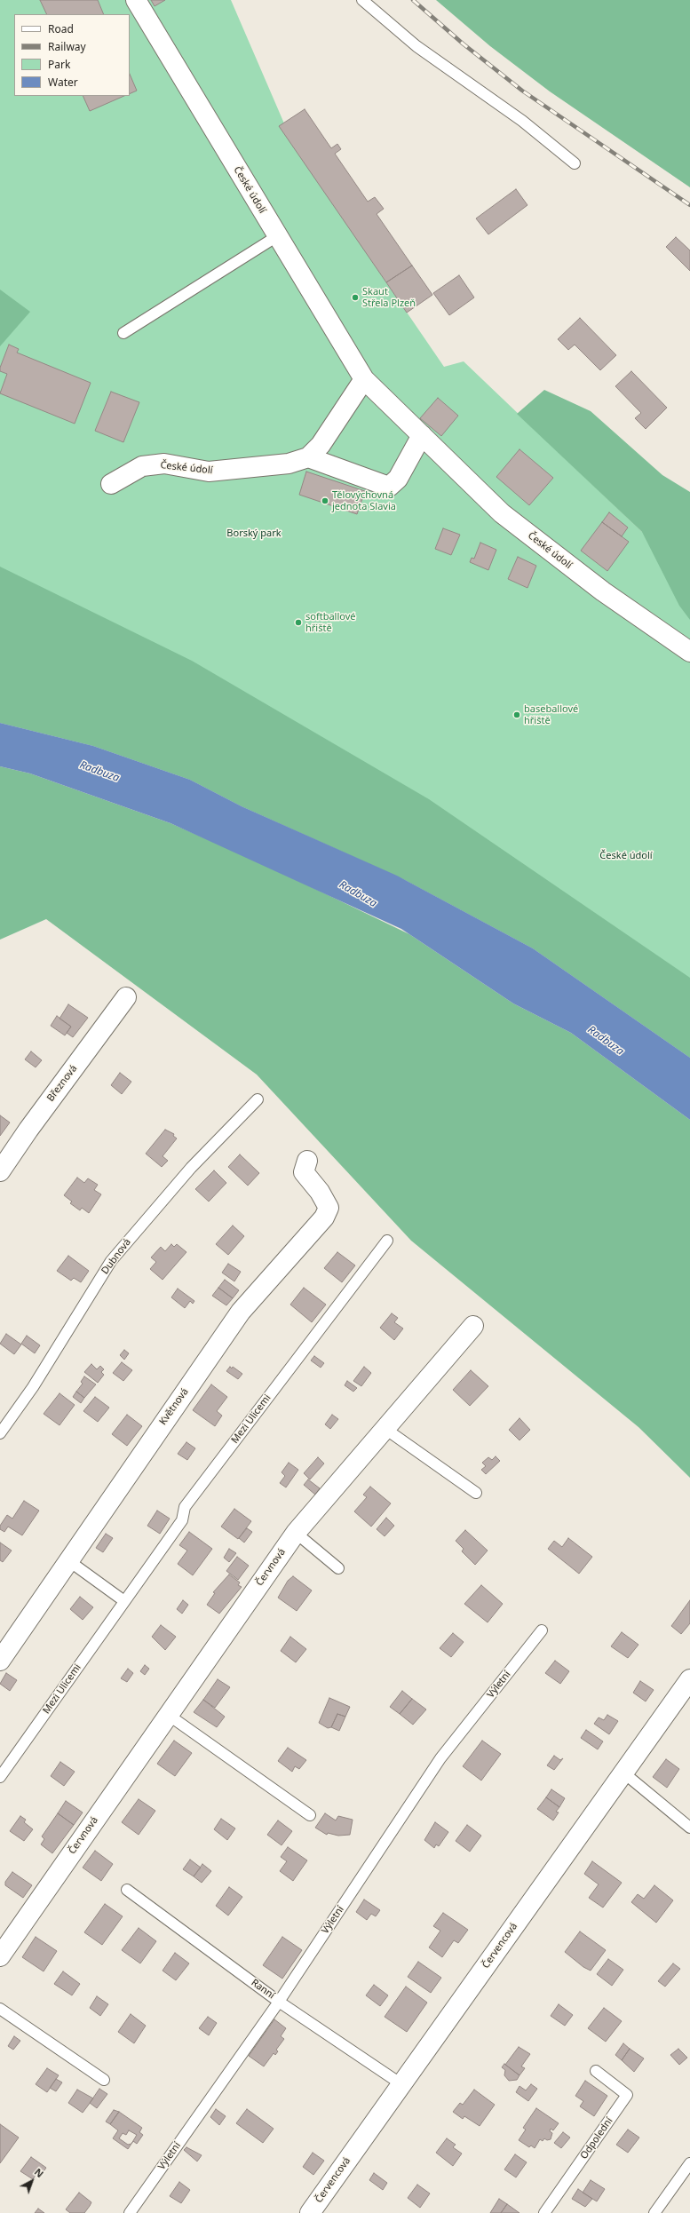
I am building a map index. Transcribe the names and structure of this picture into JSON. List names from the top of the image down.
{
  "streets": {
    "street": [
      "České údolí",
      "Březnová",
      "Květnová",
      "Červnová",
      "Červencová"
    ],
    "lane": [
      "Dubnová",
      "Mezi Ulicemi",
      "Výletní",
      "Ranní",
      "Odpolední"
    ]
  },
  "crossings": [
    ["Výletní", "Ranní"],
    ["Červencová", "Ranní"]
  ],
  "water": ["Radbuza"],
  "parks": ["Borský park", "České údolí"],
  "places": [
    "Skaut Střela Plzeň",
    "Tělovýchovná jednota Slavia",
    "softballové hřiště",
    "baseballové hřiště"
  ],
  "legend": [
    "Road",
    "Railway",
    "Park",
    "Water"
  ],
  "north": "top right"
}
